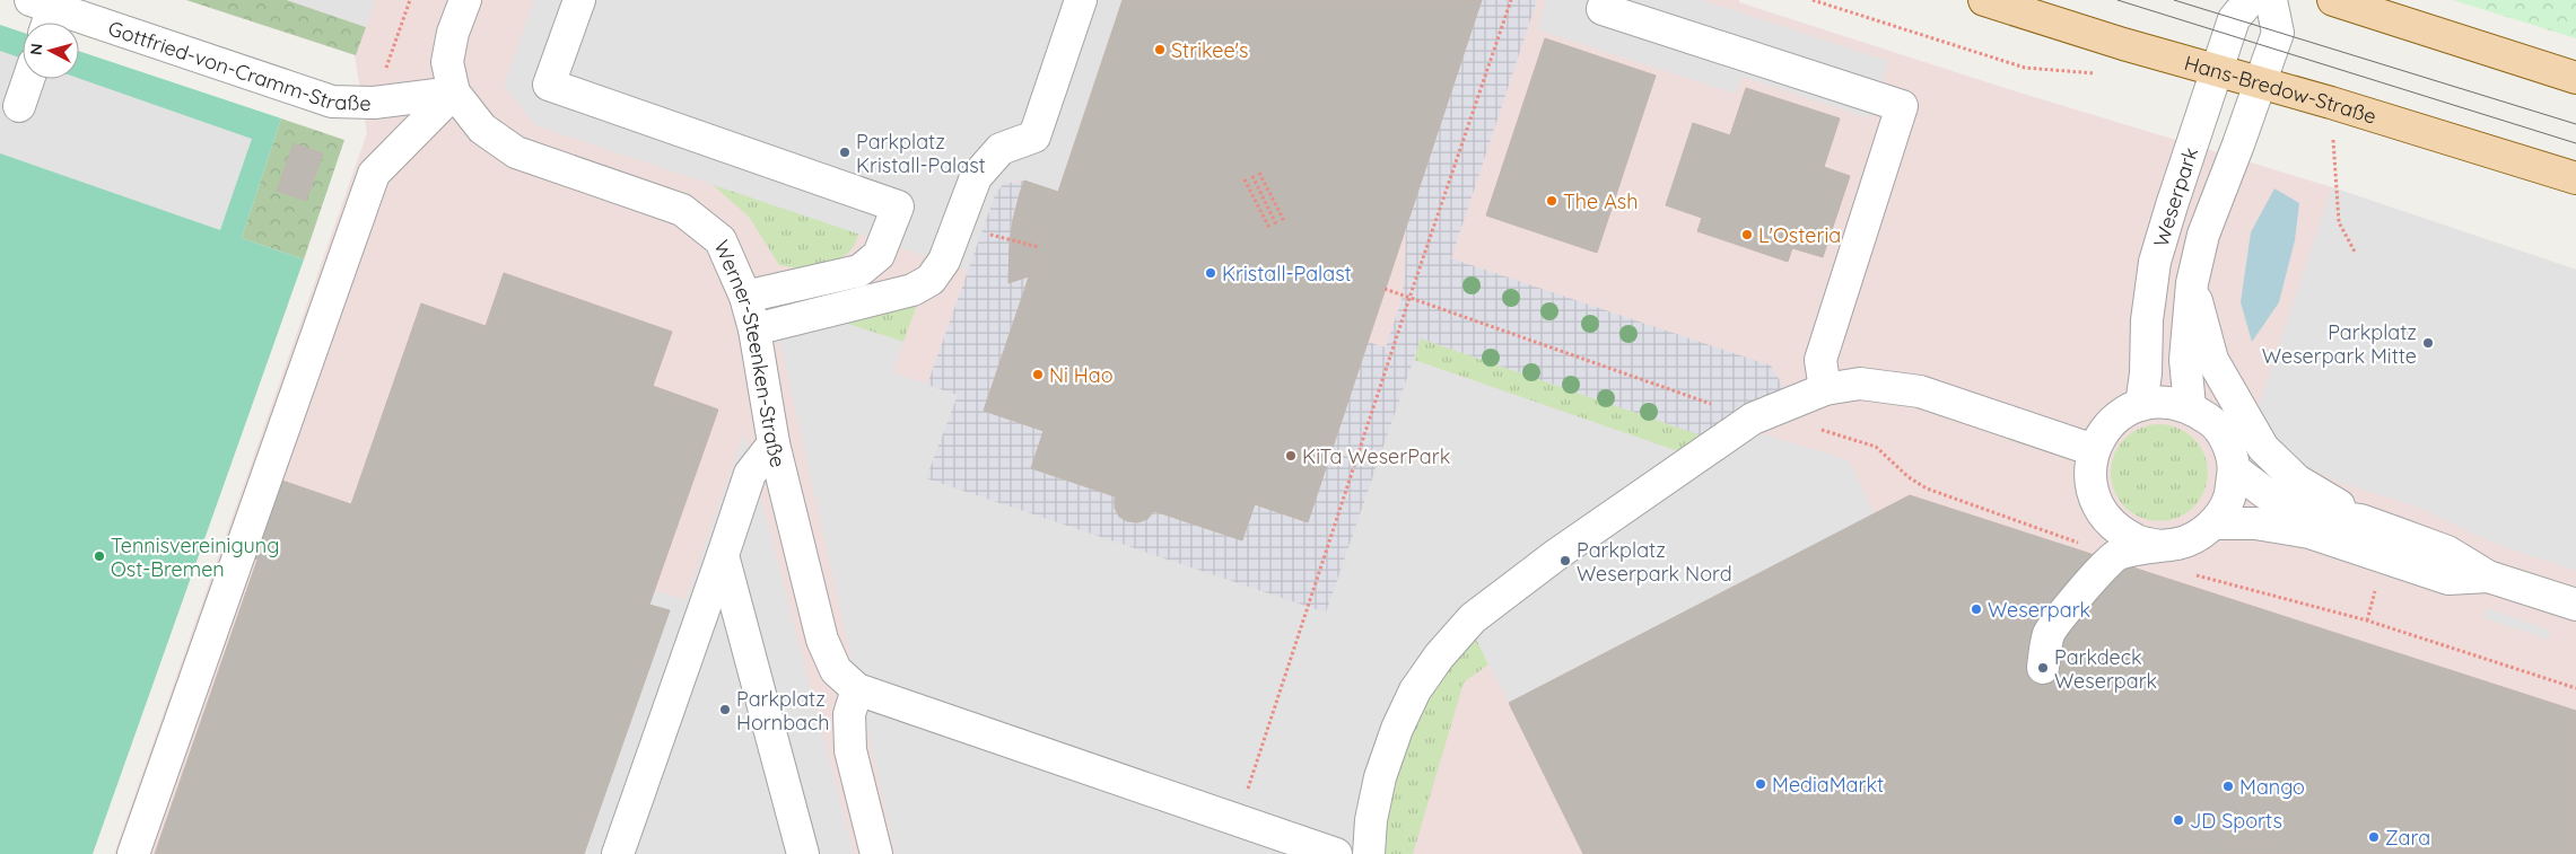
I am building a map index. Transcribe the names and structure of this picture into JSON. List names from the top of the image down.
{
  "streets": {
    "main road": ["Hans-Bredow-Straße"],
    "street": ["Gottfried-von-Cramm-Straße", "Weserpark", "Werner-Steenken-Straße"]
  },
  "crossings": [
    ["Gottfried-von-Cramm-Straße", "Werner-Steenken-Straße"],
    ["Hans-Bredow-Straße", "Weserpark"]
  ],
  "places": [
    "Strikee's",
    "Parkplatz Kristall-Palast",
    "The Ash",
    "L'Osteria",
    "Kristall-Palast",
    "Parkplatz Weserpark Mitte",
    "Ni Hao",
    "KiTa WeserPark",
    "Tennisvereinigung Ost-Bremen",
    "Parkplatz Weserpark Nord",
    "Weserpark",
    "Parkdeck Weserpark",
    "Parkplatz Hornbach",
    "MediaMarkt",
    "Mango",
    "JD Sports",
    "Zara"
  ],
  "north": "left"
}
